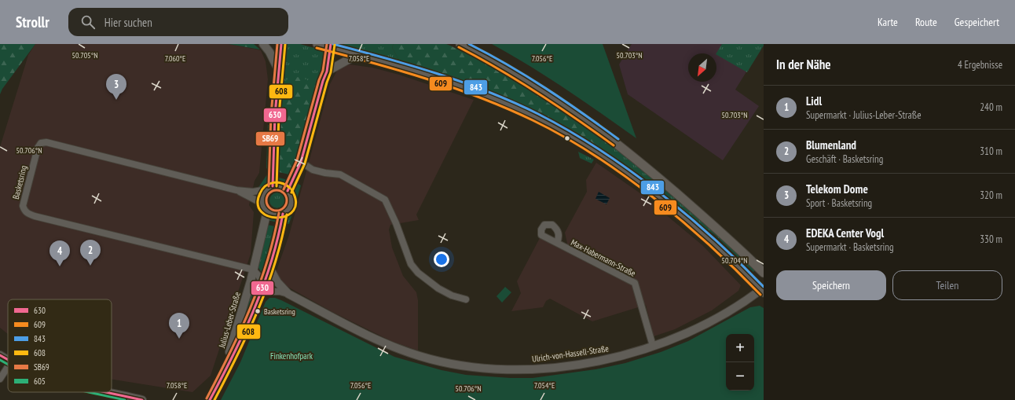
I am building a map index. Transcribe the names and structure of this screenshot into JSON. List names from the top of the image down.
{
  "streets": {
    "street": [
      "Basketsring",
      "Max-Habermann-Straße",
      "Julius-Leber-Straße",
      "Ulrich-von-Hassell-Straße"
    ]
  },
  "crossings": [
    ["Basketsring", "Julius-Leber-Straße"],
    ["Max-Habermann-Straße", "Ulrich-von-Hassell-Straße"],
    ["Julius-Leber-Straße", "Ulrich-von-Hassell-Straße"]
  ],
  "parks": ["Finkenhofpark"],
  "places": ["Basketsring"],
  "lines": [
    "transit line 630",
    "transit line 843",
    "transit line 608",
    "transit line SB69",
    "transit line 609",
    "transit line 605"
  ],
  "legend": [
    "630",
    "609",
    "843",
    "608",
    "SB69",
    "605"
  ],
  "north": "bottom left",
  "page": {
    "header": "Strollr",
    "search": "Hier suchen",
    "nav": ["Karte", "Route", "Gespeichert"],
    "heading": ["In der Nähe", "4 Ergebnisse"],
    "pins": [
      "3",
      "2",
      "4",
      "1"
    ],
    "list": [
      {
        "mark": "1",
        "name": "Lidl",
        "note": "Supermarkt · Julius-Leber-Straße",
        "value": "240 m"
      },
      {
        "mark": "2",
        "name": "Blumenland",
        "note": "Geschäft · Basketsring",
        "value": "310 m"
      },
      {
        "mark": "3",
        "name": "Telekom Dome",
        "note": "Sport · Basketsring",
        "value": "320 m"
      },
      {
        "mark": "4",
        "name": "EDEKA Center Vogl",
        "note": "Supermarkt · Basketsring",
        "value": "330 m"
      }
    ],
    "buttons": ["Speichern", "Teilen"],
    "map_buttons": ["+", "−"]
  },
  "coordinates": [
    "50.703°N",
    "50.705°N",
    "7.060°E",
    "7.058°E",
    "7.056°E",
    "50.706°N",
    "50.704°N",
    "7.054°E"
  ]
}
